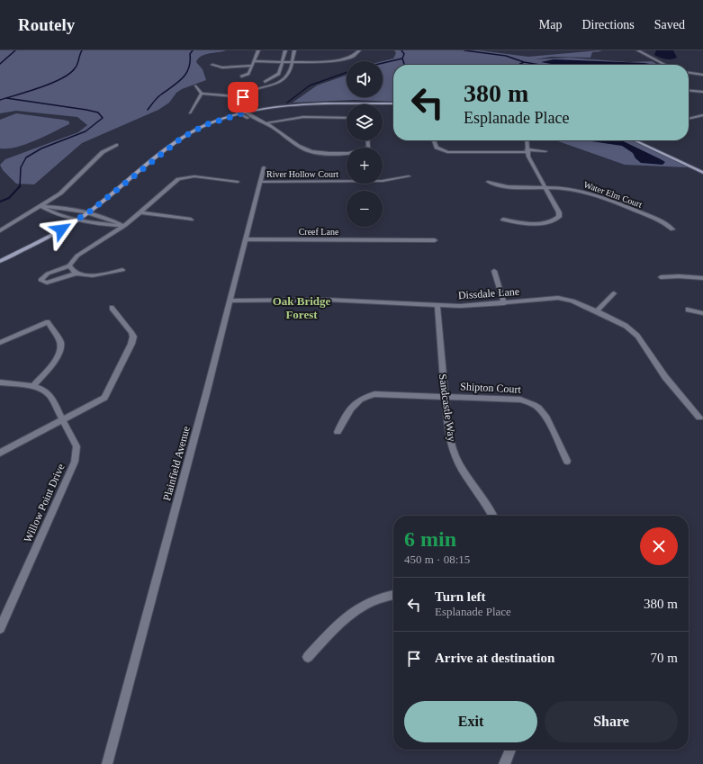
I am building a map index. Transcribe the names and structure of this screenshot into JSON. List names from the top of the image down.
{
  "streets": {
    "street": [
      "River Hollow Court",
      "Water Elm Court",
      "Creef Lane",
      "Dissdale Lane",
      "Shipton Court",
      "Sandcastle Way",
      "Plainfield Avenue",
      "Willow Point Drive"
    ]
  },
  "crossings": [
    ["River Hollow Court", "Plainfield Avenue"],
    ["Creef Lane", "Plainfield Avenue"],
    ["Dissdale Lane", "Sandcastle Way"],
    ["Dissdale Lane", "Plainfield Avenue"],
    ["Shipton Court", "Sandcastle Way"]
  ],
  "districts": ["Oak Bridge Forest"],
  "page": {
    "header": "Routely",
    "nav": ["Map", "Directions", "Saved"],
    "map_buttons": ["+", "−"],
    "turn": ["380 m", "Esplanade Place"],
    "heading": ["6 min", "450 m · 08:15"],
    "list": [
      {
        "name": "Turn left",
        "note": "Esplanade Place",
        "value": "380 m"
      },
      {
        "name": "Arrive at destination",
        "value": "70 m"
      }
    ],
    "buttons": ["Exit", "Share"]
  }
}
